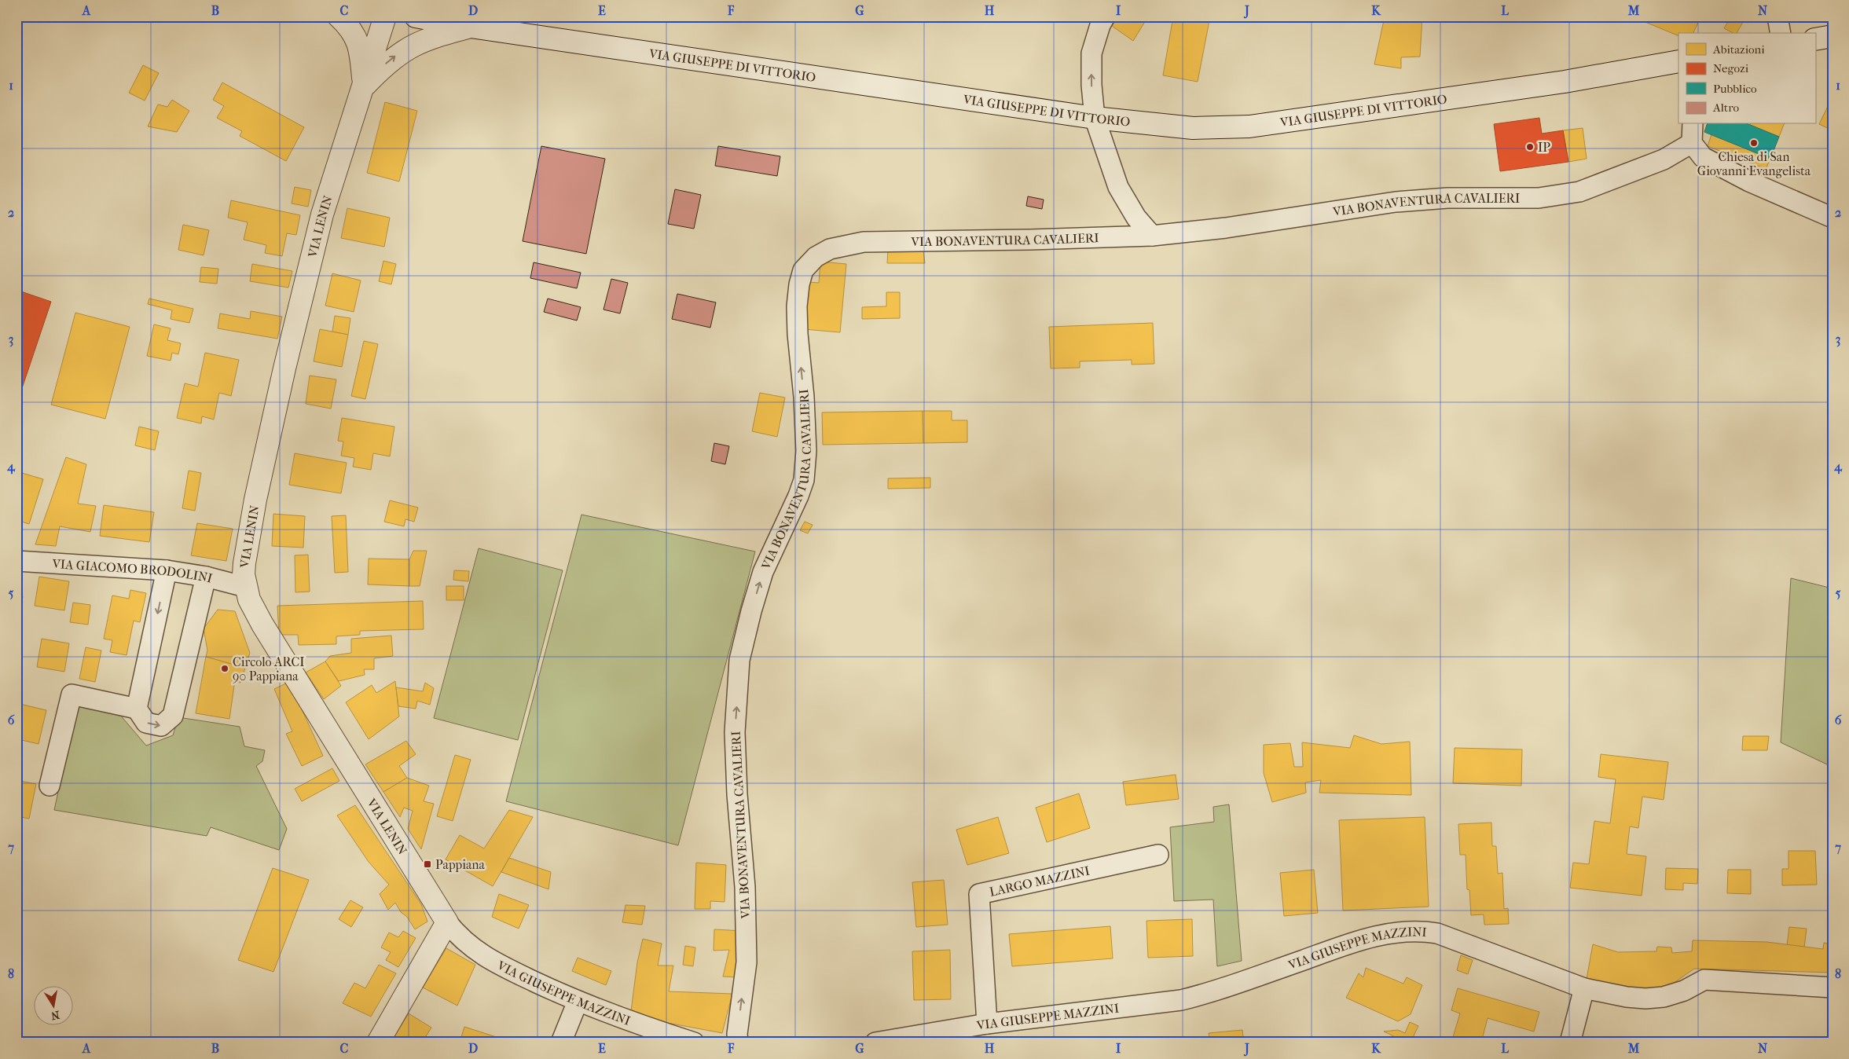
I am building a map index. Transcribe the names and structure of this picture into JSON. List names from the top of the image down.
{
  "streets": {
    "street": [
      "VIA GIUSEPPE DI VITTORIO",
      "VIA BONAVENTURA CAVALIERI",
      "VIA LENIN",
      "VIA GIACOMO BRODOLINI",
      "LARGO MAZZINI",
      "VIA GIUSEPPE MAZZINI"
    ]
  },
  "crossings": [
    ["VIA GIUSEPPE DI VITTORIO", "VIA LENIN"],
    ["VIA LENIN", "VIA GIACOMO BRODOLINI"],
    ["VIA LENIN", "VIA GIUSEPPE MAZZINI"],
    ["LARGO MAZZINI", "VIA GIUSEPPE MAZZINI"]
  ],
  "places": {
    "other": ["Chiesa di San Giovanni Evangelista", "IP", "Circolo ARCI 90 Pappiana"],
    "transit": ["Pappiana"]
  },
  "legend": [
    "Abitazioni",
    "Negozi",
    "Pubblico",
    "Altro"
  ],
  "north": "bottom",
  "grid": {
    "columns": [
      "A",
      "B",
      "C",
      "D",
      "E",
      "F",
      "G",
      "H",
      "I",
      "J",
      "K",
      "L",
      "M",
      "N"
    ],
    "rows": [
      "1",
      "2",
      "3",
      "4",
      "5",
      "6",
      "7",
      "8"
    ]
  }
}
